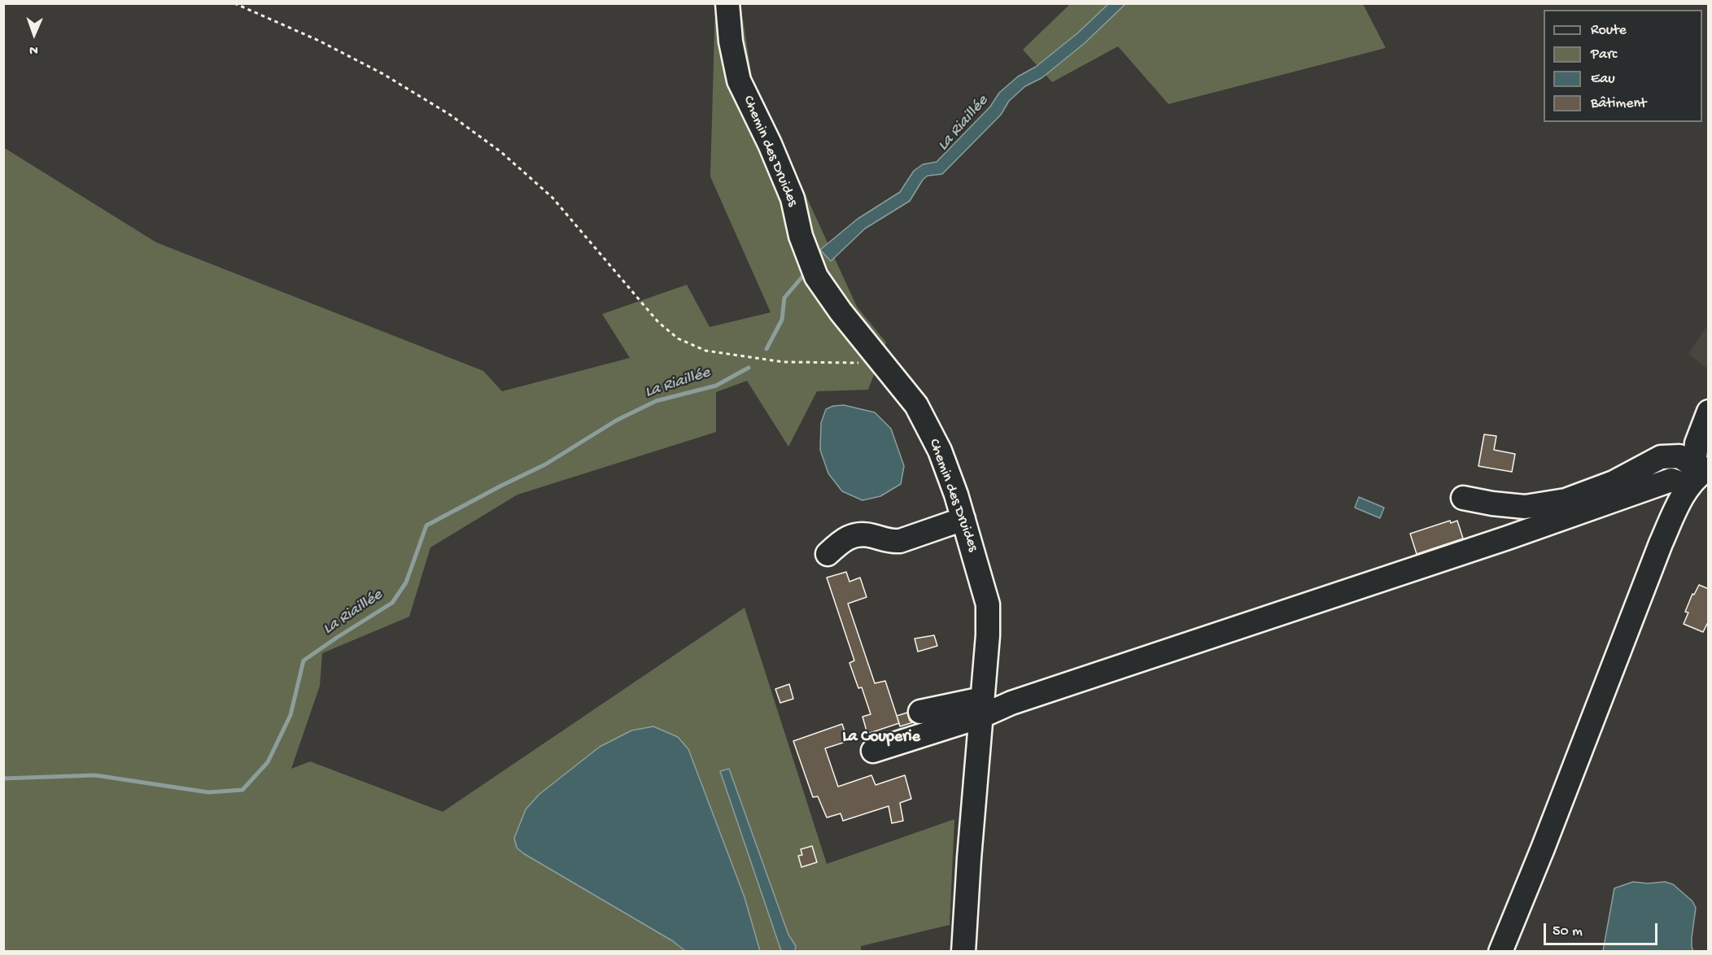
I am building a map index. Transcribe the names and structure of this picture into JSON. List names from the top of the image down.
{
  "streets": {
    "street": ["Chemin des Druides"]
  },
  "districts": ["La Couperie"],
  "water": ["La Riaillée"],
  "legend": [
    "Route",
    "Parc",
    "Eau",
    "Bâtiment"
  ],
  "scale_bar": "50 m",
  "north": "bottom"
}
